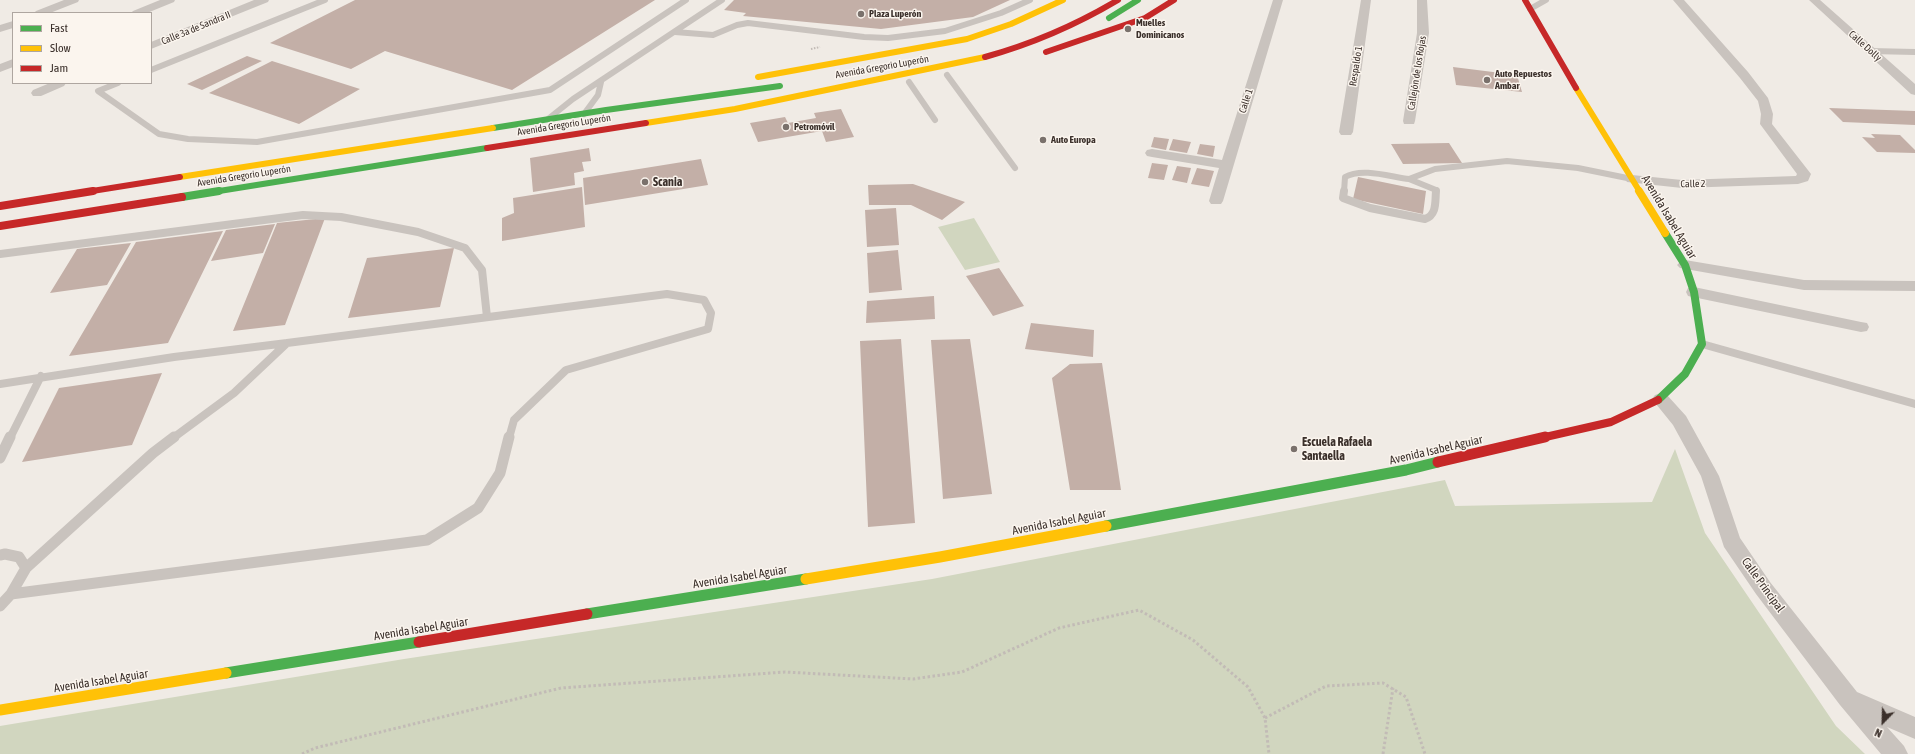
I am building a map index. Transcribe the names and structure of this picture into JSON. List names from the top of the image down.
{
  "streets": {
    "main road": ["Avenida Gregorio Luperón", "Avenida Isabel Aguiar"],
    "street": [
      "Calle 3a de Sandra II",
      "Calle Dolly",
      "Respaldo 1",
      "Callejón de los Rojas",
      "Calle 1",
      "Calle 2",
      "Calle Principal"
    ]
  },
  "crossings": [
    ["Calle 2", "Avenida Isabel Aguiar"],
    ["Avenida Isabel Aguiar", "Calle Principal"]
  ],
  "places": [
    "Plaza Luperón",
    "Muelles Dominicanos",
    "Auto Repuestos Ambar",
    "Petromóvil",
    "Auto Europa",
    "Scania",
    "Escuela Rafaela Santaella"
  ],
  "legend": ["Fast", "Slow", "Jam"],
  "north": "bottom left"
}
